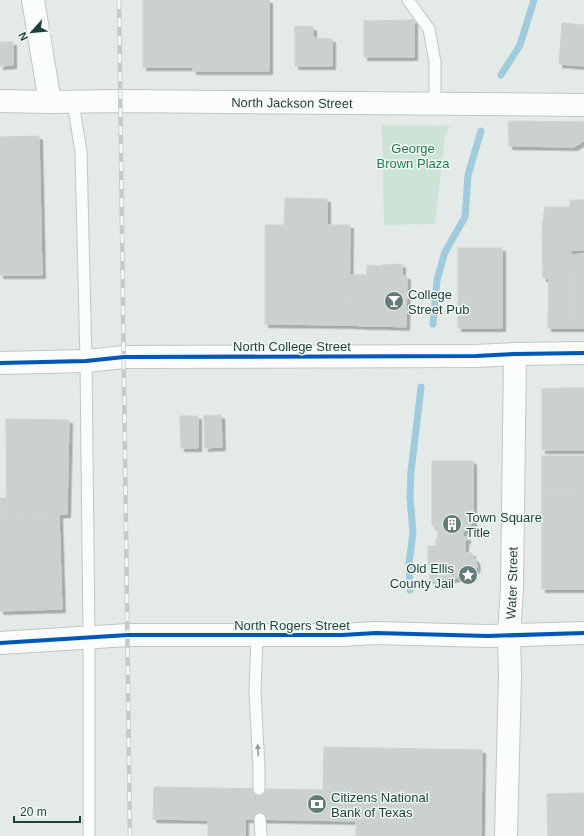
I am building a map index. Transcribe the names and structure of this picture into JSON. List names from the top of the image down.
{
  "streets": {
    "street": [
      "North Jackson Street",
      "North College Street",
      "Water Street",
      "North Rogers Street"
    ]
  },
  "crossings": [
    ["North College Street", "Water Street"],
    ["Water Street", "North Rogers Street"]
  ],
  "parks": ["George Brown Plaza"],
  "places": {
    "bar": ["College Street Pub"],
    "building": ["Town Square Title"],
    "place": ["Old Ellis County Jail"],
    "bank": ["Citizens National Bank of Texas"]
  },
  "scale_bar": "20 m",
  "north": "bottom left"
}
